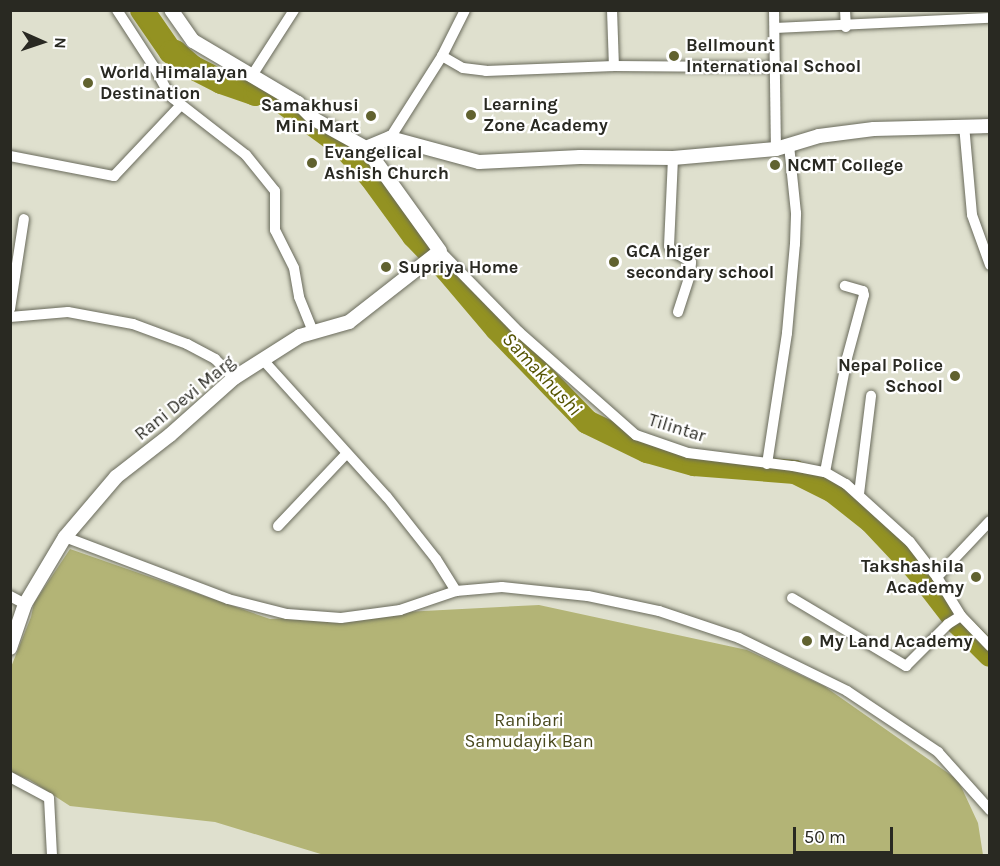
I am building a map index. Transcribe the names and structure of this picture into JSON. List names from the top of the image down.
{
  "streets": {
    "street": ["Rani Devi Marg", "Tilintar"]
  },
  "crossings": [
    ["Rani Devi Marg", "Tilintar"]
  ],
  "water": ["Samakhushi"],
  "parks": ["Ranibari Samudayik Ban"],
  "places": [
    "Bellmount International School",
    "World Himalayan Destination",
    "Learning Zone Academy",
    "Samakhusi Mini Mart",
    "Evangelical Ashish Church",
    "NCMT College",
    "GCA higer secondary school",
    "Supriya Home",
    "Nepal Police School",
    "Takshashila Academy",
    "My Land Academy"
  ],
  "scale_bar": "50 m",
  "north": "right"
}
